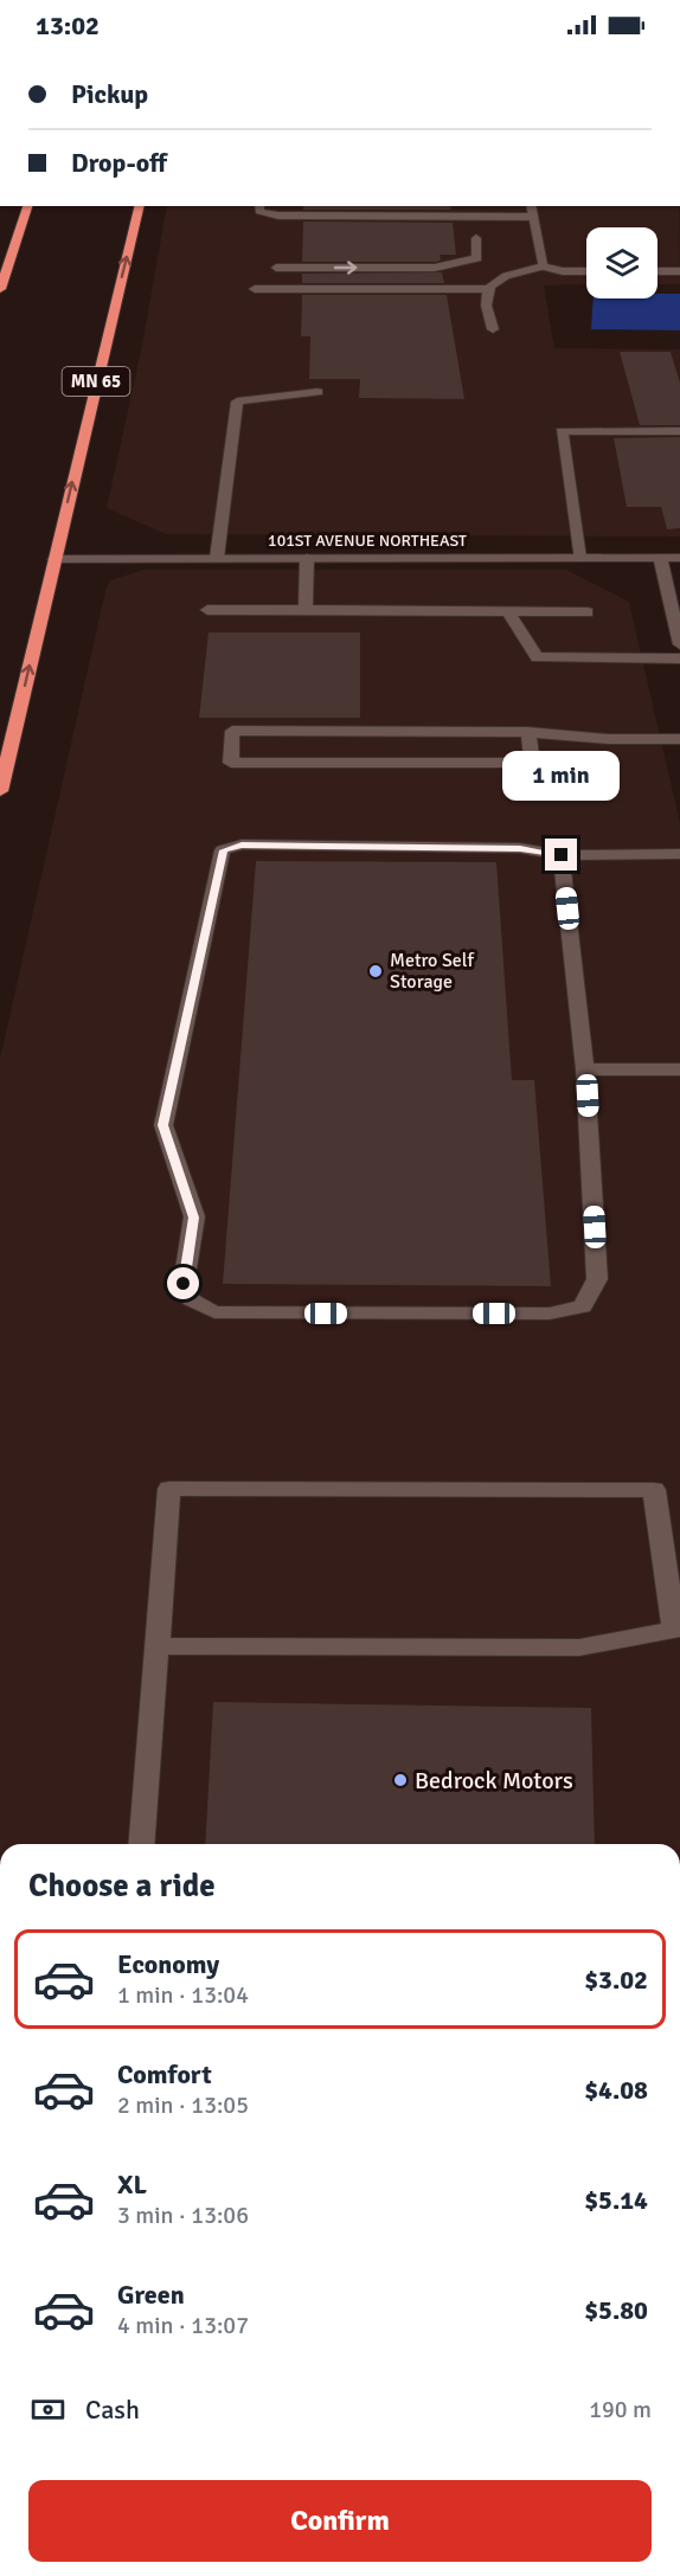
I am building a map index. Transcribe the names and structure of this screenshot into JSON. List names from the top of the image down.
{
  "streets": {
    "highway": ["MN 65"],
    "street": ["101ST AVENUE NORTHEAST"]
  },
  "crossings": [
    ["MN 65", "101ST AVENUE NORTHEAST"]
  ],
  "places": ["Metro Self Storage", "Bedrock Motors"],
  "page": {
    "status": "13:02",
    "banner": ["Pickup", "Drop-off"],
    "bubble": "1 min",
    "heading": "Choose a ride",
    "list": [
      {
        "name": "Economy",
        "note": "1 min · 13:04",
        "value": "$3.02"
      },
      {
        "name": "Comfort",
        "note": "2 min · 13:05",
        "value": "$4.08"
      },
      {
        "name": "XL",
        "note": "3 min · 13:06",
        "value": "$5.14"
      },
      {
        "name": "Green",
        "note": "4 min · 13:07",
        "value": "$5.80"
      }
    ],
    "pay": ["Cash", "190 m"],
    "buttons": "Confirm"
  }
}
